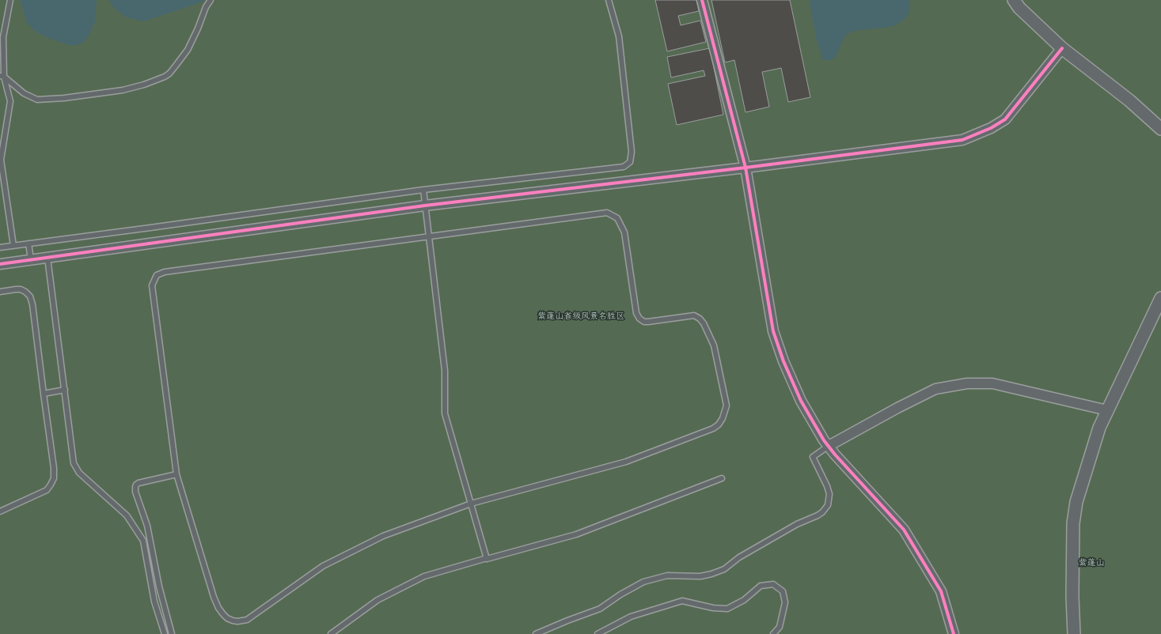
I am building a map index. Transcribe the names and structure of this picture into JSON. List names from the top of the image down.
{
  "parks": ["紫蓬山省级风景名胜区", "紫蓬山"]
}
